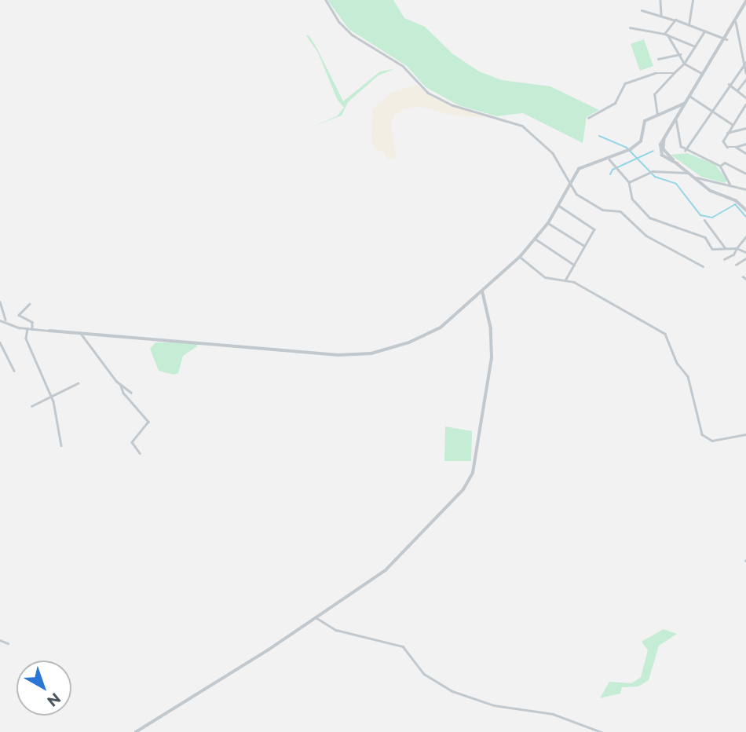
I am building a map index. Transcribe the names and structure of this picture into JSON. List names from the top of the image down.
{
  "north": "bottom right"
}
